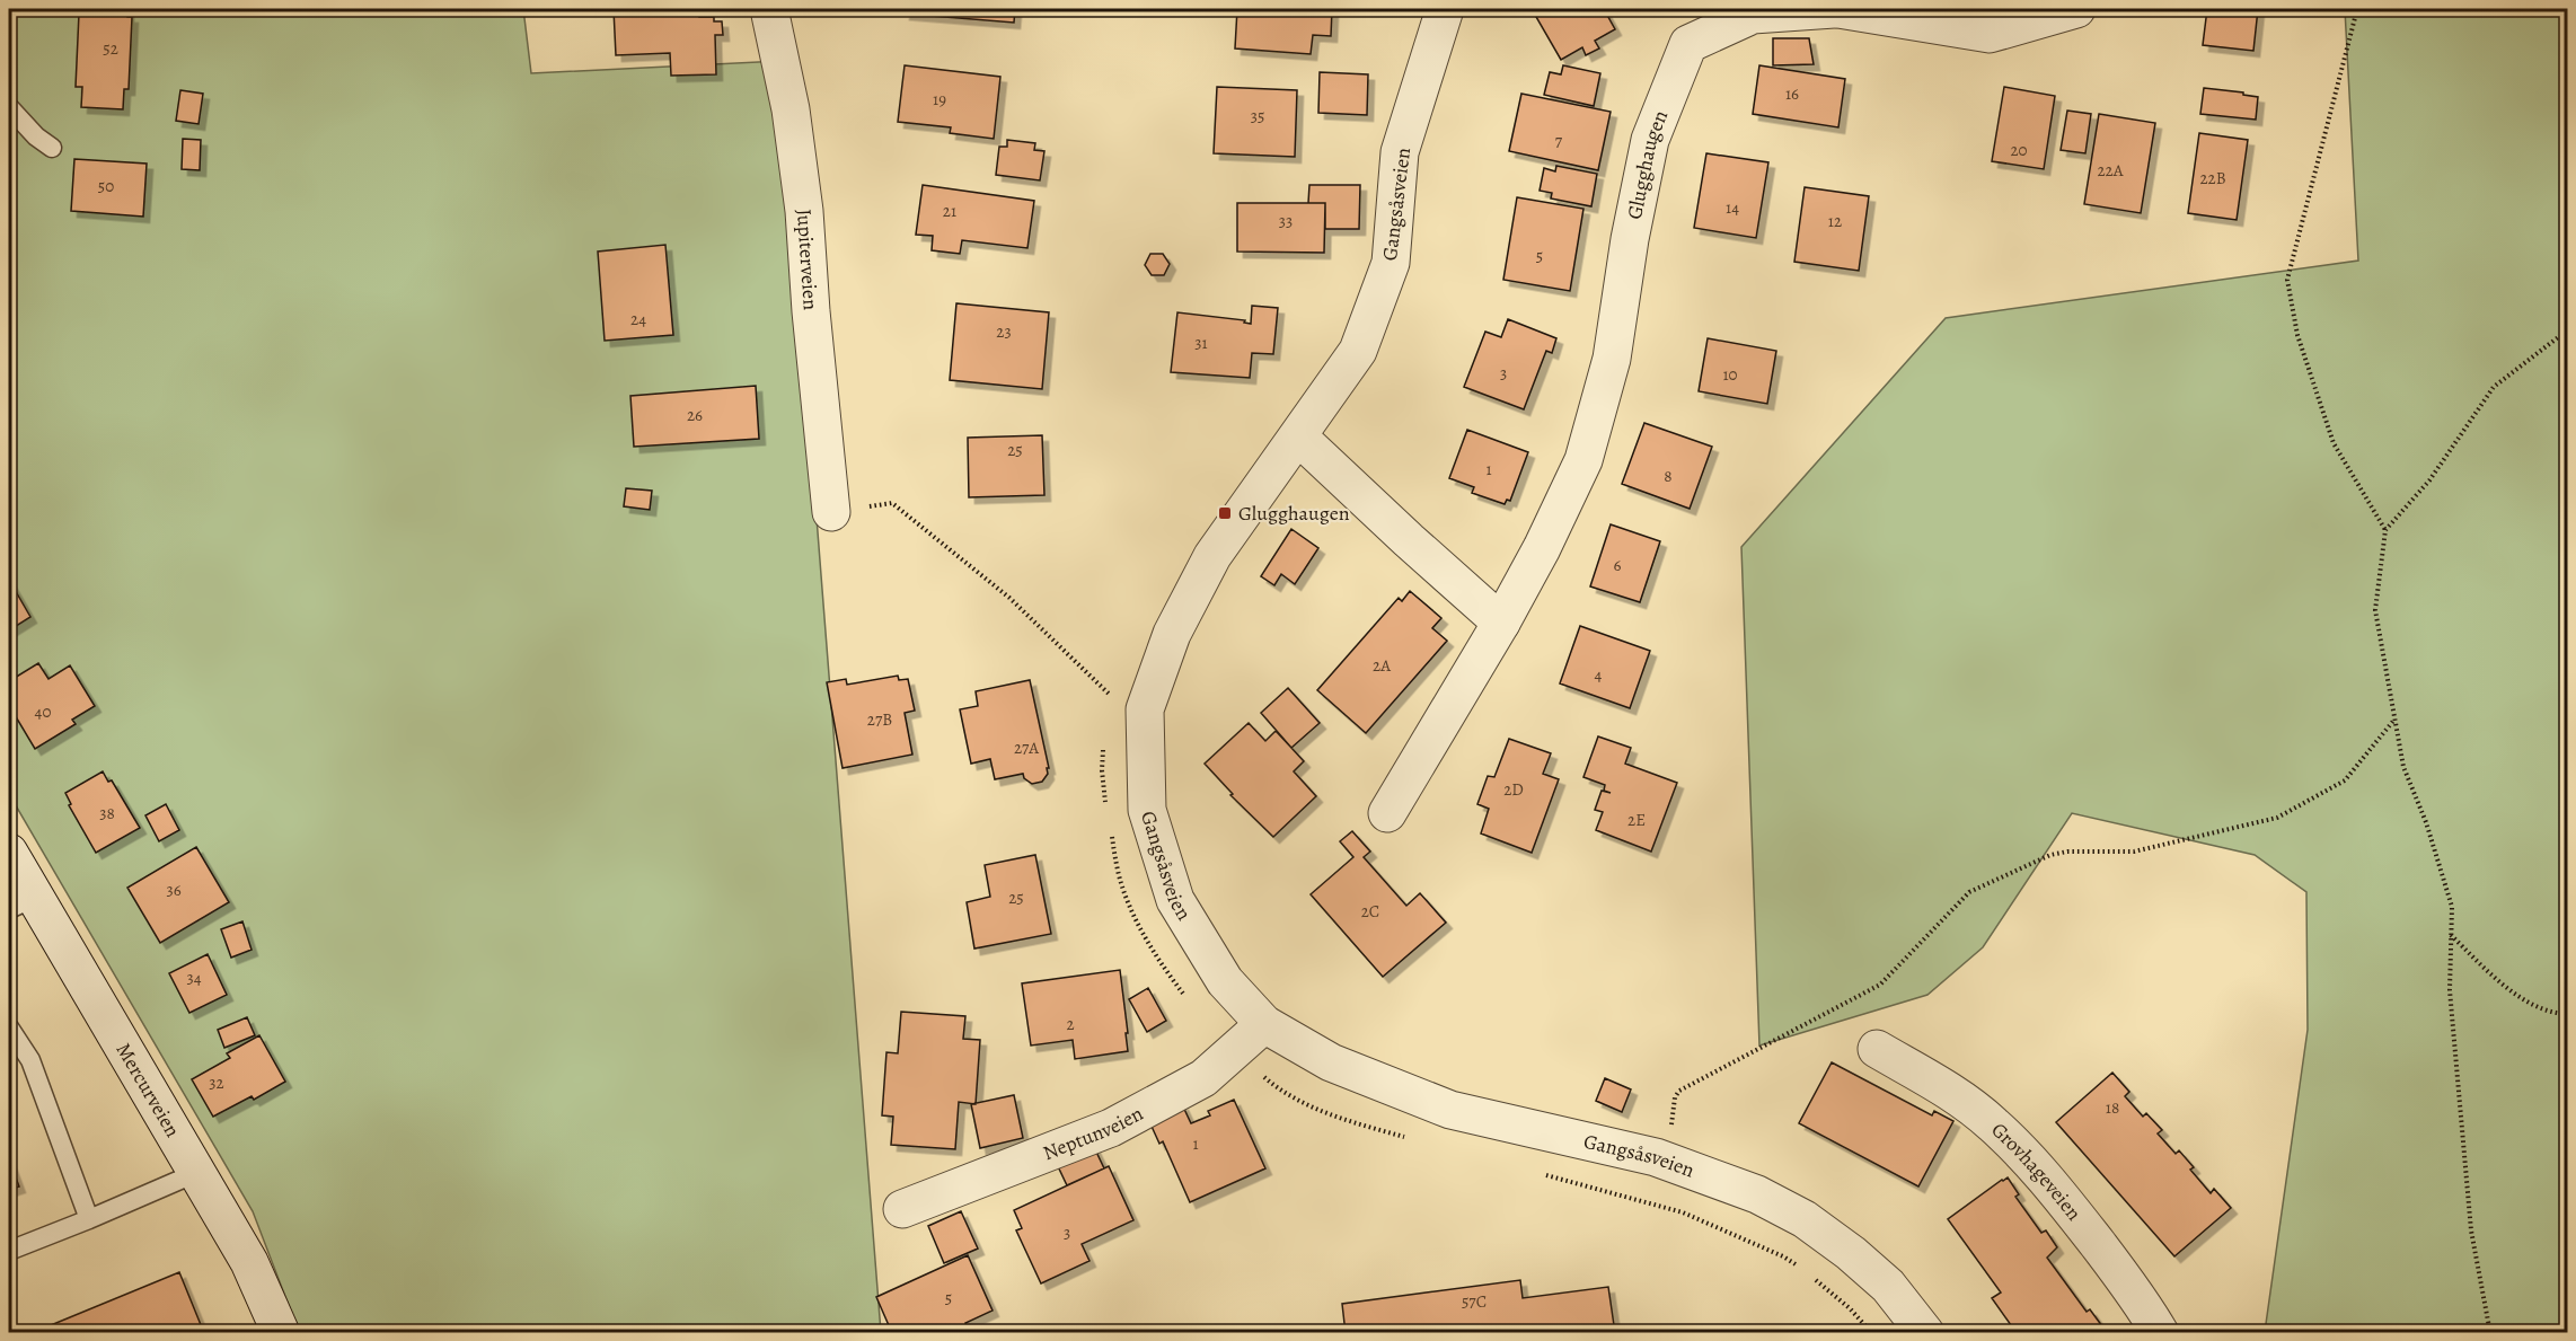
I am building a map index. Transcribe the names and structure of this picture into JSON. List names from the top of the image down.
{
  "streets": {
    "street": [
      "Glugghaugen",
      "Gangsåsveien",
      "Jupiterveien",
      "Mercurveien",
      "Neptunveien",
      "Grovhageveien"
    ]
  },
  "crossings": [
    ["Gangsåsveien", "Neptunveien"]
  ],
  "places": {
    "transit": ["Glugghaugen"]
  },
  "house_numbers": [
    "52",
    "16",
    "19",
    "35",
    "7",
    "20",
    "22A",
    "22B",
    "50",
    "14",
    "21",
    "33",
    "12",
    "5",
    "24",
    "23",
    "31",
    "3",
    "10",
    "26",
    "25",
    "1",
    "8",
    "6",
    "2A",
    "4",
    "40",
    "27B",
    "27A",
    "2D",
    "38",
    "2E",
    "36",
    "25",
    "2C",
    "34",
    "2",
    "32",
    "18",
    "1",
    "3",
    "5",
    "57C"
  ]
}
